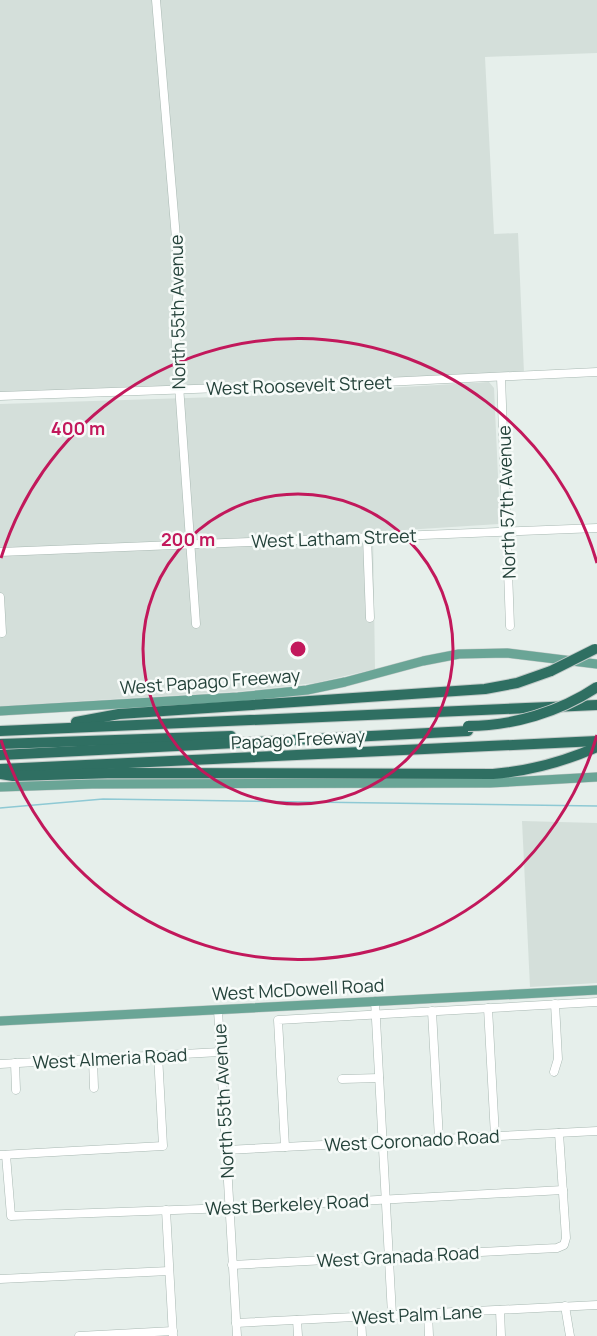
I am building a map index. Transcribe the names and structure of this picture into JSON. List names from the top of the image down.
{
  "streets": {
    "highway": ["Papago Freeway"],
    "main road": ["West Papago Freeway", "West McDowell Road"],
    "street": [
      "North 55th Avenue",
      "West Roosevelt Street",
      "North 57th Avenue",
      "West Latham Street",
      "West Almeria Road",
      "West Coronado Road",
      "West Berkeley Road",
      "West Granada Road",
      "West Palm Lane"
    ]
  },
  "crossings": [
    ["North 55th Avenue", "West Roosevelt Street"],
    ["North 55th Avenue", "West Latham Street"],
    ["North 55th Avenue", "West McDowell Road"],
    ["North 55th Avenue", "West Almeria Road"],
    ["North 55th Avenue", "West Coronado Road"],
    ["North 55th Avenue", "West Berkeley Road"],
    ["North 55th Avenue", "West Granada Road"],
    ["North 55th Avenue", "West Palm Lane"],
    ["West Roosevelt Street", "North 57th Avenue"],
    ["North 57th Avenue", "West Latham Street"],
    ["West McDowell Road", "West Coronado Road"],
    ["West Berkeley Road", "West Granada Road"]
  ],
  "rings": ["400 m", "200 m"]
}
